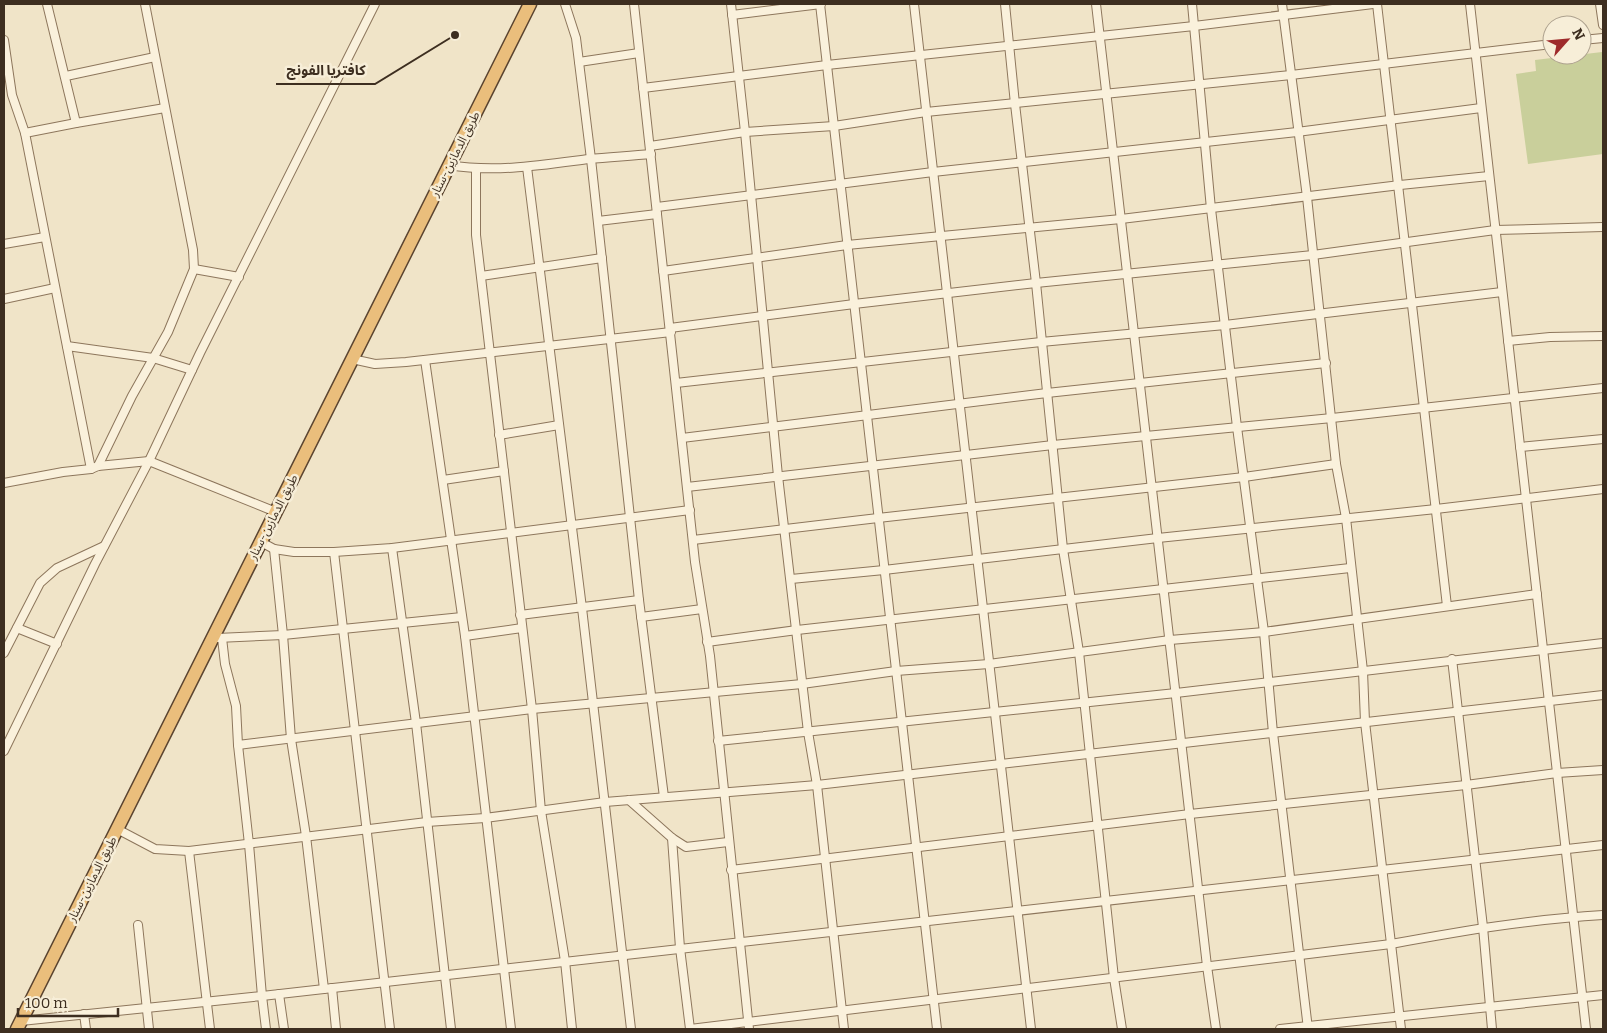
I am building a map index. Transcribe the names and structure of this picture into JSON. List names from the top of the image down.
{
  "streets": {
    "highway": ["طريق الدمازين-سنار"]
  },
  "places": ["كافتريا الفونج"],
  "scale_bar": "100 m",
  "north": "top right"
}
